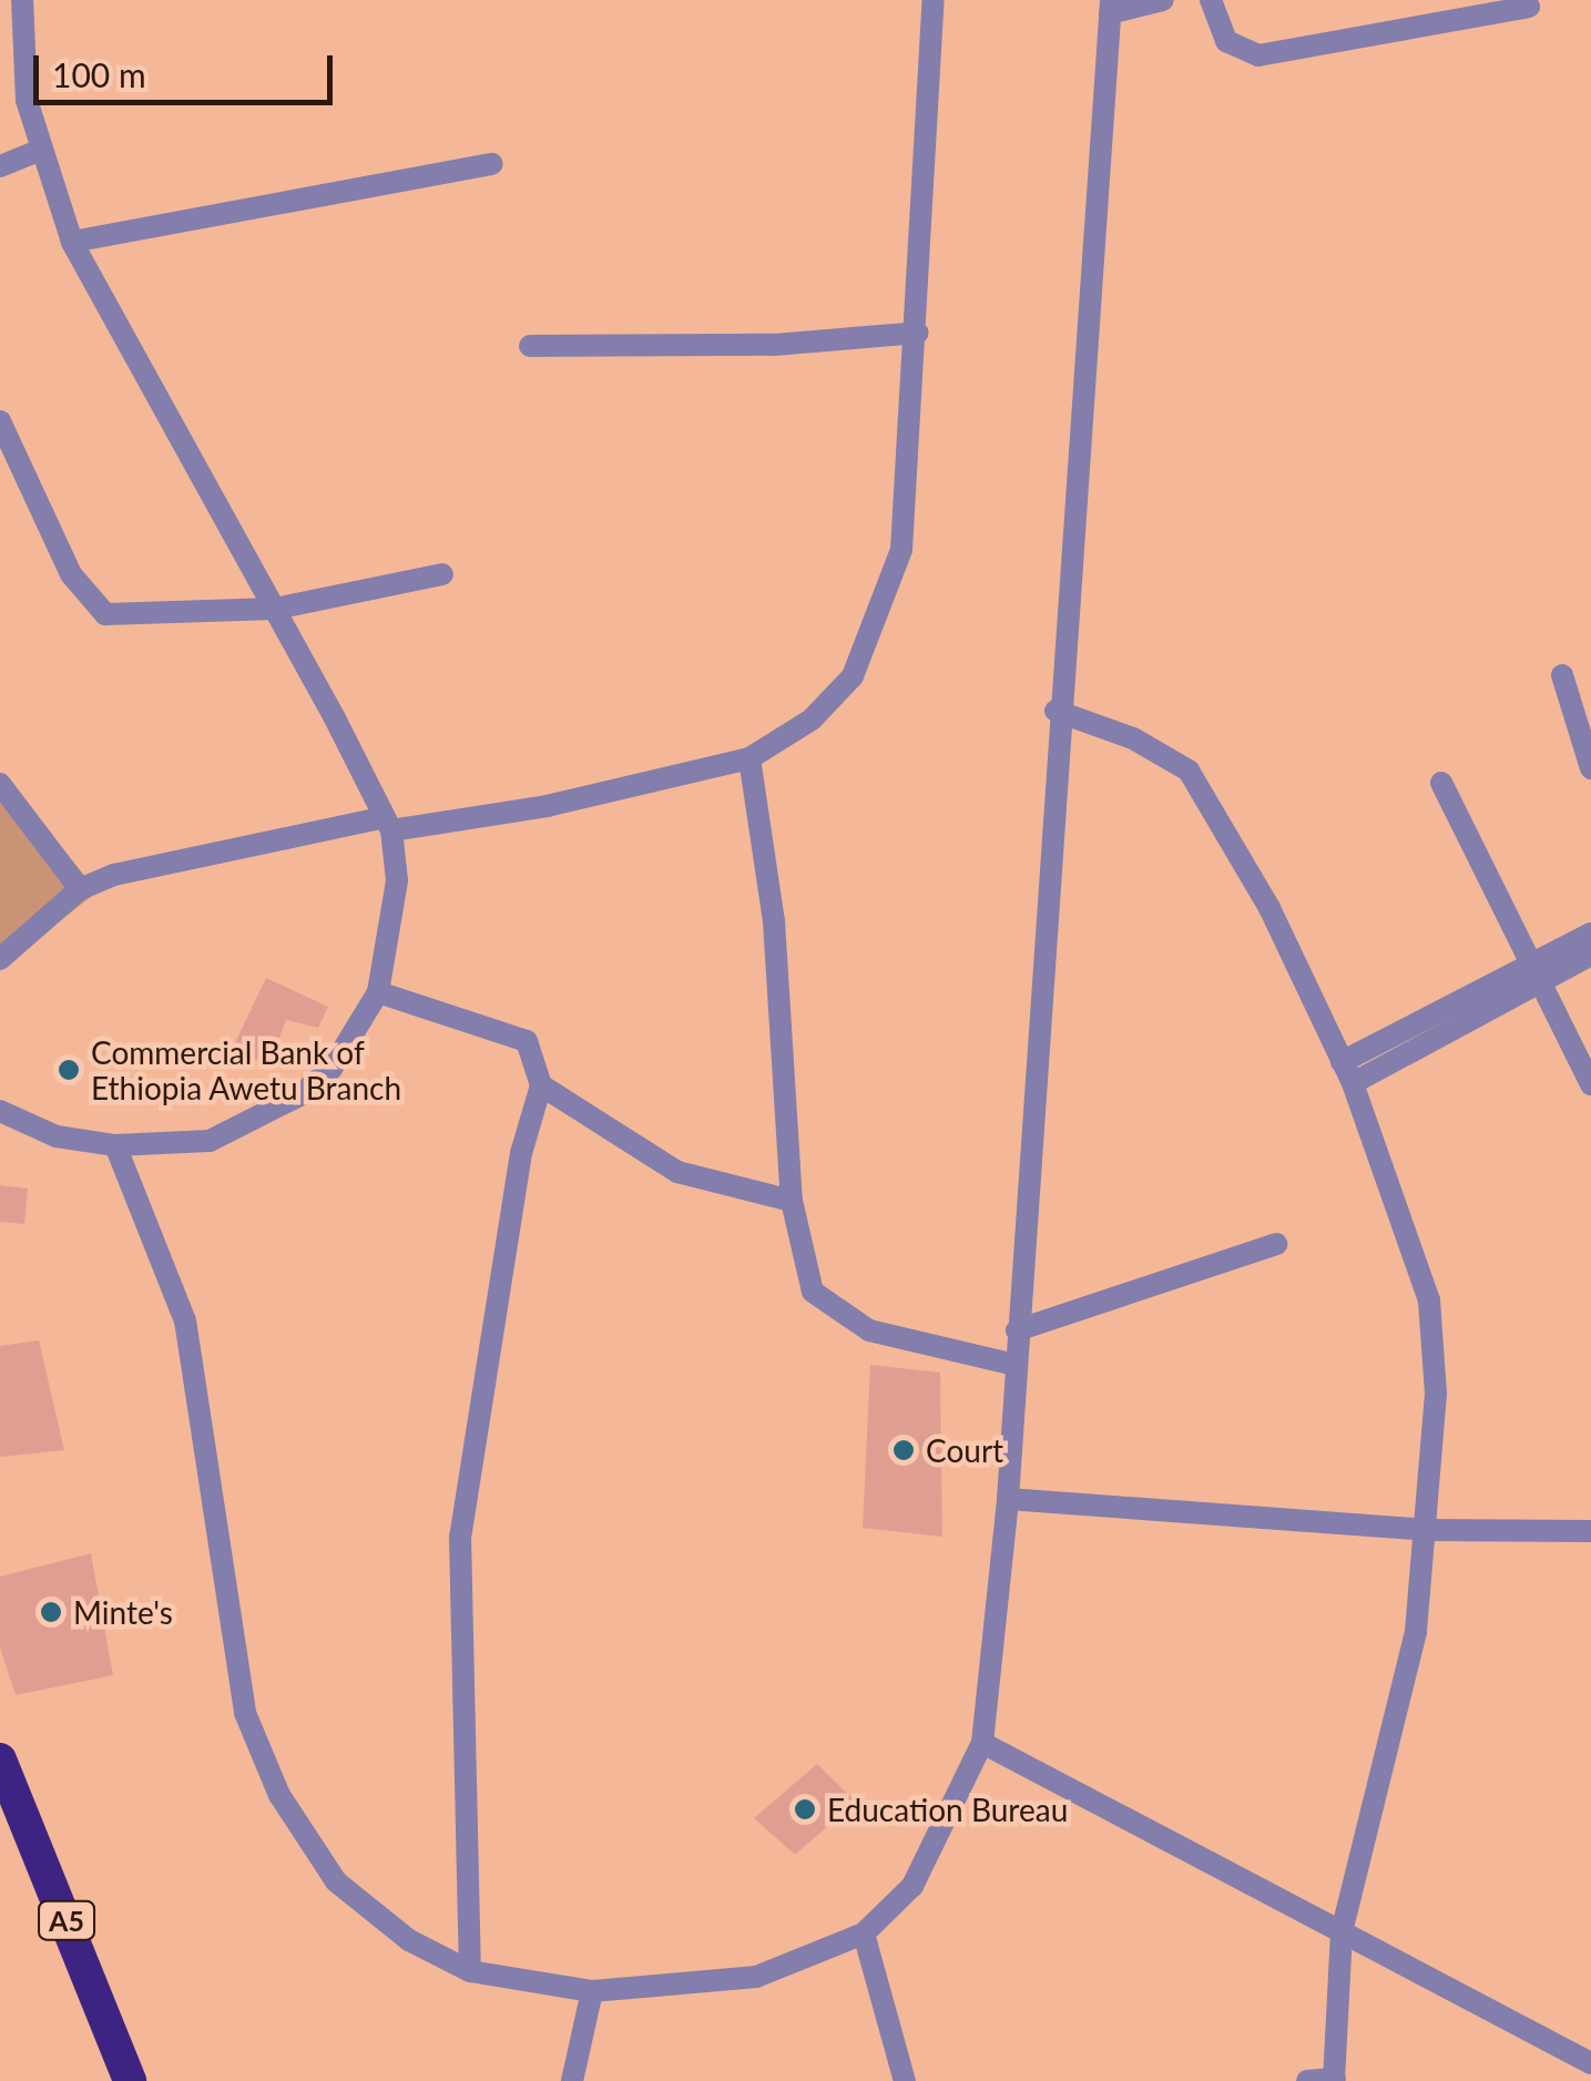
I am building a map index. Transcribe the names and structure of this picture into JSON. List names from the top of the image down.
{
  "streets": {
    "highway": ["A5"]
  },
  "places": [
    "Commercial Bank of Ethiopia Awetu Branch",
    "Court",
    "Minte's",
    "Education Bureau"
  ],
  "scale_bar": "100 m"
}
